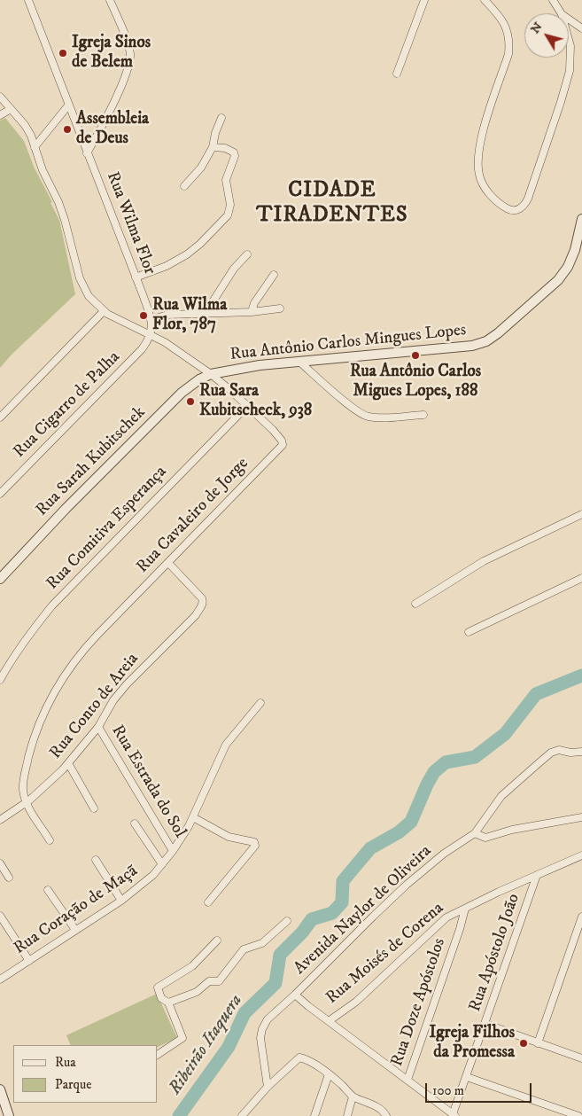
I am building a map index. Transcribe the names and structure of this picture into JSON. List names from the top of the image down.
{
  "streets": {
    "street": [
      "Rua Wilma Flor",
      "Rua Antônio Carlos Mingues Lopes",
      "Rua Cigarro de Palha",
      "Rua Sarah Kubitschek",
      "Rua Cavaleiro de Jorge",
      "Rua Comitiva Esperança",
      "Rua Conto de Areia",
      "Rua Estrada do Sol",
      "Rua Coração de Maçã",
      "Avenida Naylor de Oliveira",
      "Rua Apóstolo João",
      "Rua Moisés de Corena",
      "Rua Doze Apóstolos"
    ]
  },
  "crossings": [
    ["Rua Wilma Flor", "Rua Cigarro de Palha"],
    ["Rua Wilma Flor", "Rua Cavaleiro de Jorge"],
    ["Rua Antônio Carlos Mingues Lopes", "Rua Sarah Kubitschek"],
    ["Rua Antônio Carlos Mingues Lopes", "Rua Cavaleiro de Jorge"],
    ["Rua Cigarro de Palha", "Rua Cavaleiro de Jorge"],
    ["Rua Sarah Kubitschek", "Rua Cavaleiro de Jorge"],
    ["Rua Cavaleiro de Jorge", "Rua Comitiva Esperança"],
    ["Rua Cavaleiro de Jorge", "Rua Conto de Areia"],
    ["Rua Conto de Areia", "Rua Estrada do Sol"],
    ["Rua Estrada do Sol", "Rua Coração de Maçã"],
    ["Rua Apóstolo João", "Rua Moisés de Corena"],
    ["Rua Moisés de Corena", "Rua Doze Apóstolos"]
  ],
  "districts": ["CIDADE TIRADENTES"],
  "water": ["Ribeirão Itaquera"],
  "places": [
    "Igreja Sinos de Belem",
    "Assembleia de Deus",
    "Rua Wilma Flor, 787",
    "Rua Antônio Carlos Migues Lopes, 188",
    "Rua Sara Kubitscheck, 938",
    "Igreja Filhos da Promessa"
  ],
  "legend": ["Rua", "Parque"],
  "scale_bar": "100 m",
  "north": "top left"
}
